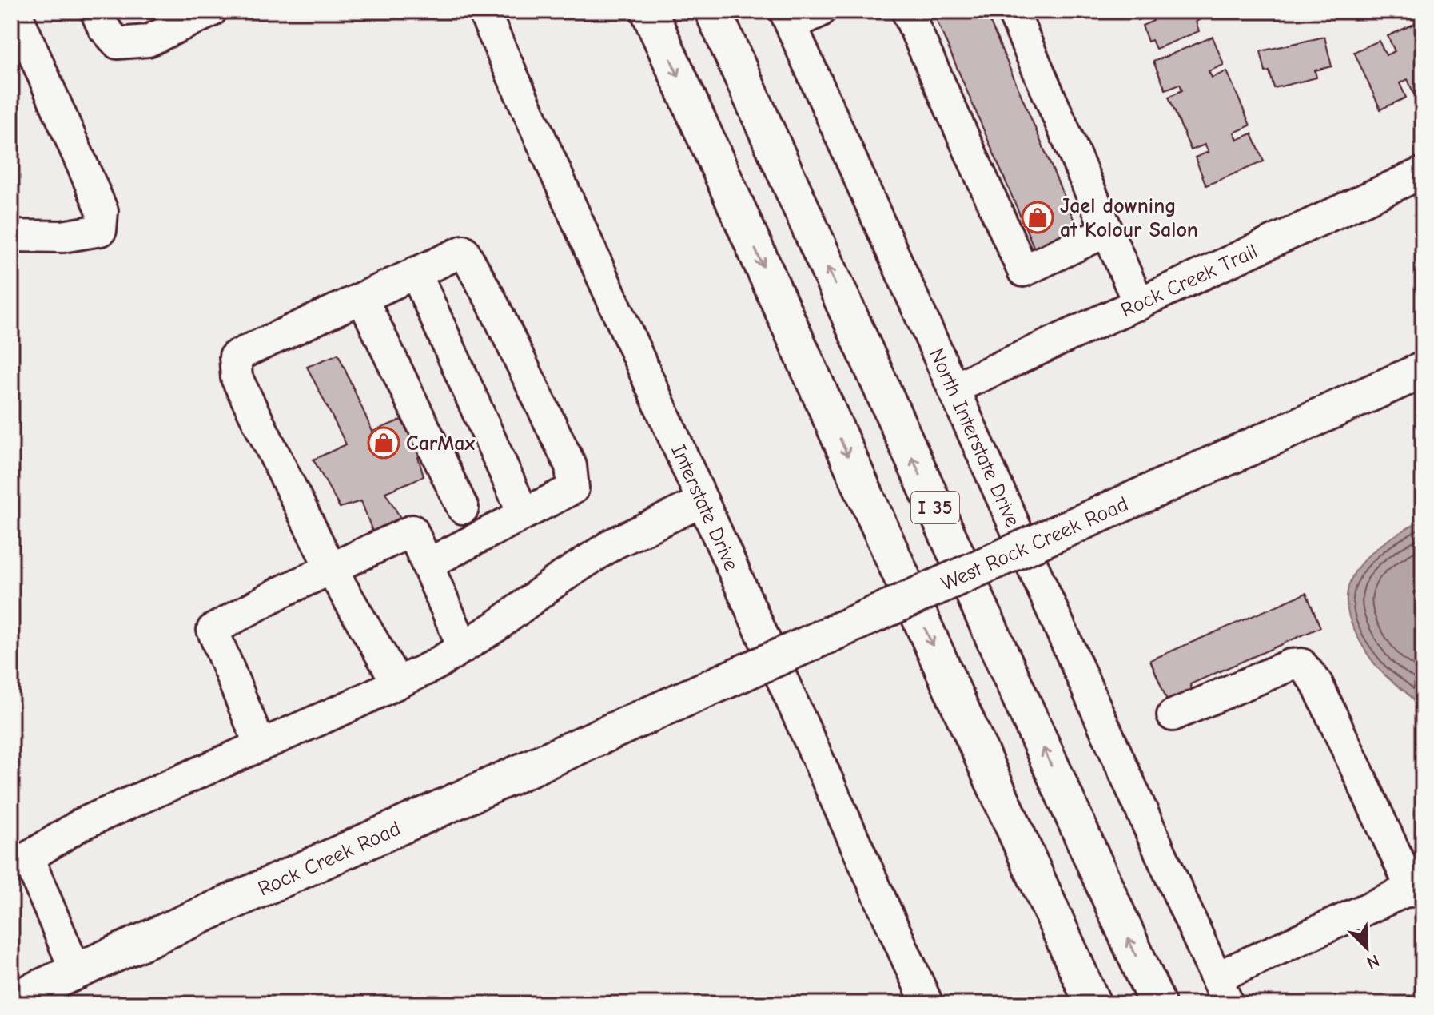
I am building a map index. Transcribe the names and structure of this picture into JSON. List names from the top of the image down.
{
  "streets": {
    "main road": ["I 35", "West Rock Creek Road", "Rock Creek Road"],
    "street": ["Rock Creek Trail", "North Interstate Drive", "Interstate Drive"]
  },
  "crossings": [
    ["Rock Creek Trail", "North Interstate Drive"],
    ["West Rock Creek Road", "Rock Creek Road"]
  ],
  "places": {
    "shop": ["Jael downing at Kolour Salon", "CarMax"]
  },
  "north": "bottom right"
}
